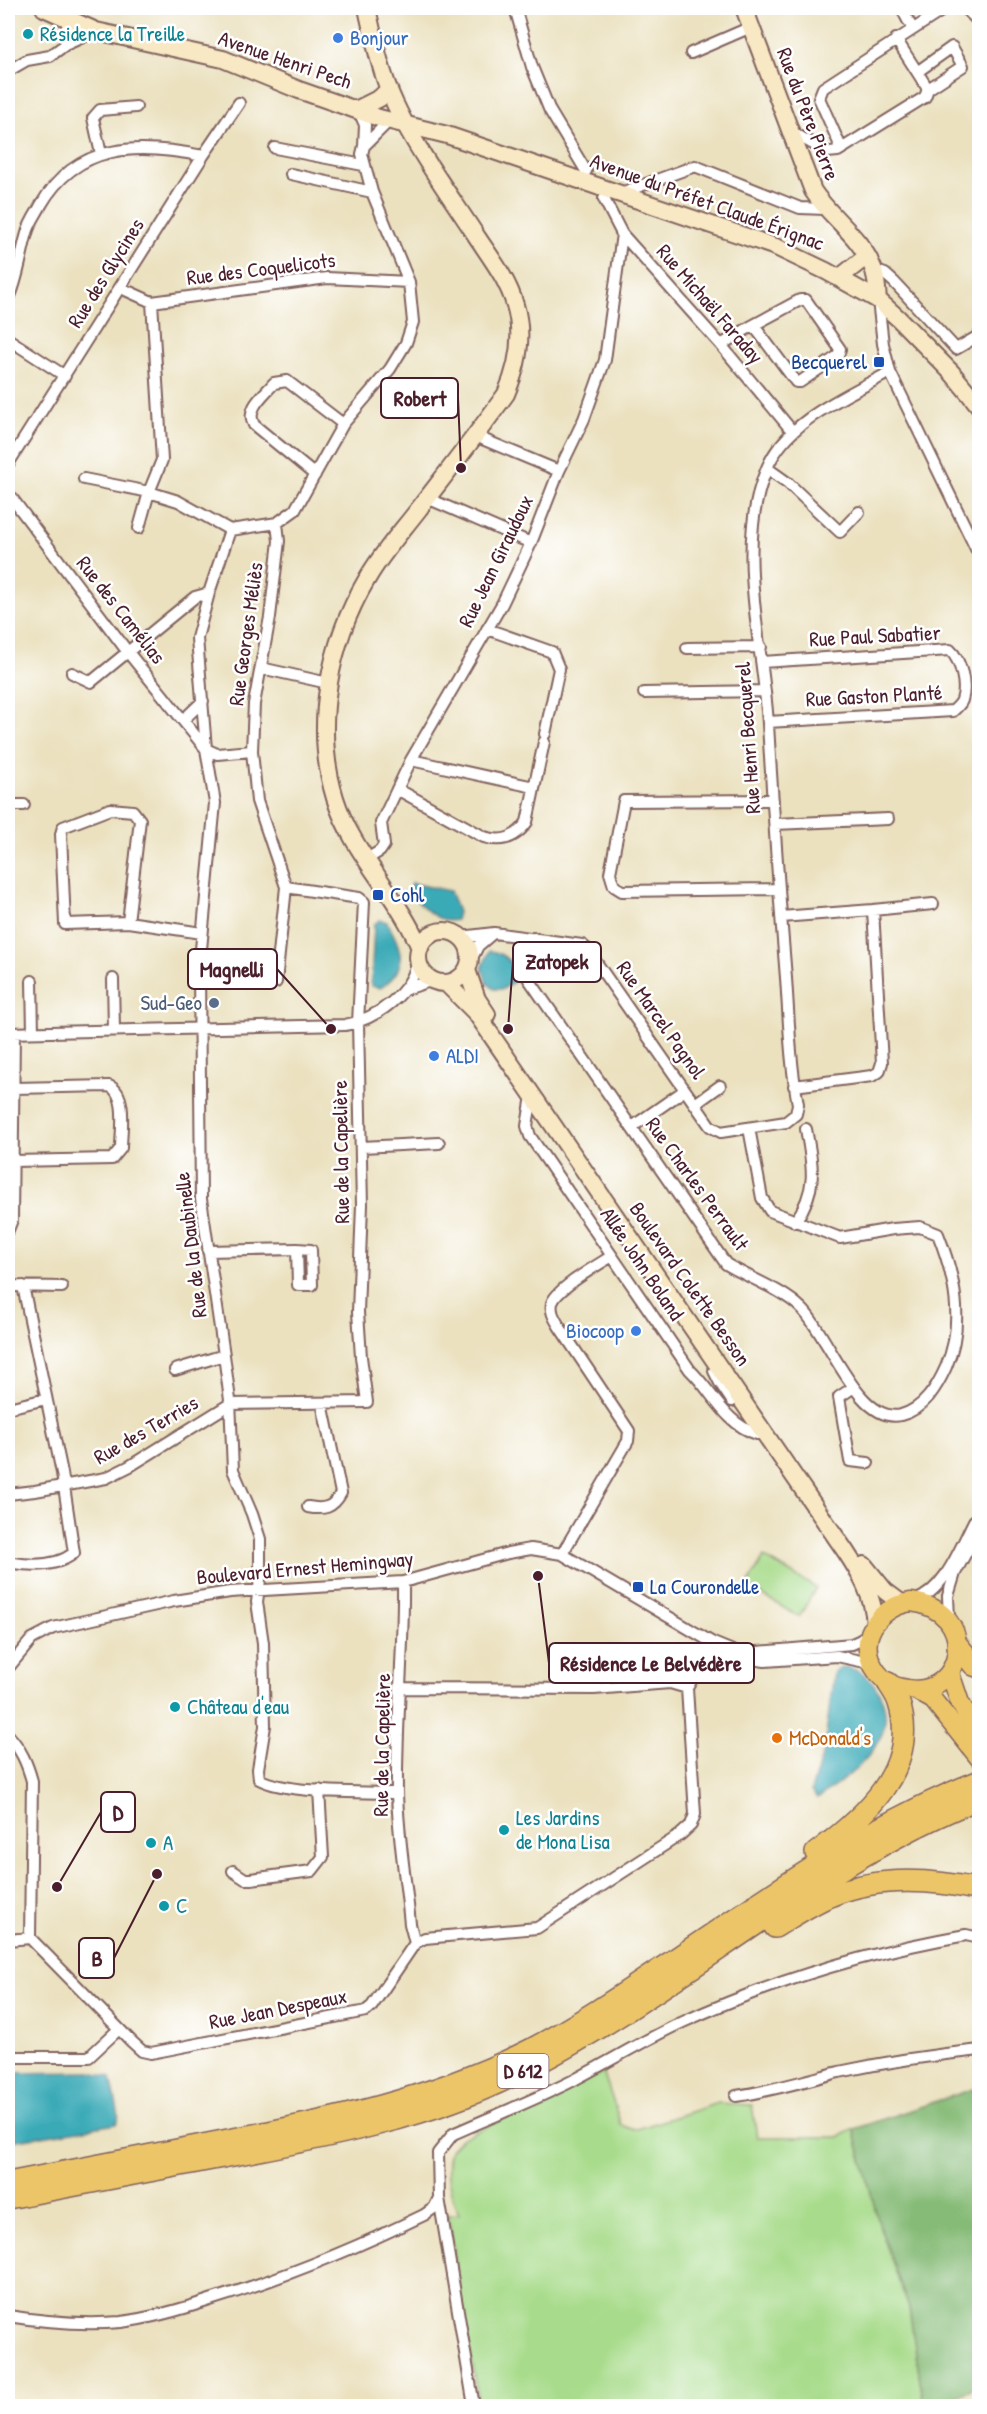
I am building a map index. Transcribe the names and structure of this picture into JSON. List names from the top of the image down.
{
  "streets": {
    "highway": ["D 612"],
    "main road": [
      "Avenue Henri Pech",
      "Rue du Père Pierre",
      "Avenue du Préfet Claude Érignac",
      "Boulevard Colette Besson"
    ],
    "street": [
      "Rue des Coquelicots",
      "Rue des Glycines",
      "Rue Michaël Faraday",
      "Rue Jean Giraudoux",
      "Rue des Camélias",
      "Rue Georges Méliès",
      "Rue Paul Sabatier",
      "Rue Gaston Planté",
      "Rue Henri Becquerel",
      "Rue Marcel Pagnol",
      "Rue de la Capelière",
      "Rue Charles Perrault",
      "Rue de la Daubinelle",
      "Allée John Boland",
      "Rue des Terries",
      "Boulevard Ernest Hemingway",
      "Rue Jean Despeaux"
    ]
  },
  "crossings": [
    ["Avenue Henri Pech", "Avenue du Préfet Claude Érignac"],
    ["Rue du Père Pierre", "Avenue du Préfet Claude Érignac"],
    ["Rue Michaël Faraday", "Rue Jean Giraudoux"],
    ["Rue Michaël Faraday", "Rue Henri Becquerel"],
    ["Rue des Camélias", "Rue de la Daubinelle"],
    ["Rue Georges Méliès", "Rue de la Capelière"],
    ["Rue Paul Sabatier", "Rue Gaston Planté"],
    ["Rue Paul Sabatier", "Rue Henri Becquerel"],
    ["Rue Gaston Planté", "Rue Henri Becquerel"],
    ["Rue Henri Becquerel", "Rue Marcel Pagnol"],
    ["Rue Marcel Pagnol", "Rue Charles Perrault"],
    ["Rue Marcel Pagnol", "Boulevard Colette Besson"],
    ["Rue de la Capelière", "Boulevard Ernest Hemingway"],
    ["Rue de la Capelière", "Rue Jean Despeaux"],
    ["Rue de la Daubinelle", "Rue des Terries"],
    ["Rue de la Daubinelle", "Boulevard Ernest Hemingway"],
    ["Allée John Boland", "Boulevard Colette Besson"],
    ["Boulevard Colette Besson", "Boulevard Ernest Hemingway"]
  ],
  "places": {
    "other": [
      "Résidence la Treille",
      "Bonjour",
      "Robert",
      "Sud-Geo",
      "Magnelli",
      "Zatopek",
      "ALDI",
      "Biocoop",
      "Résidence Le Belvédère",
      "Château d'eau",
      "McDonald's",
      "Les Jardins de Mona Lisa",
      "A",
      "B",
      "D",
      "C"
    ],
    "transit": ["Becquerel", "Cohl", "La Courondelle"]
  }
}
